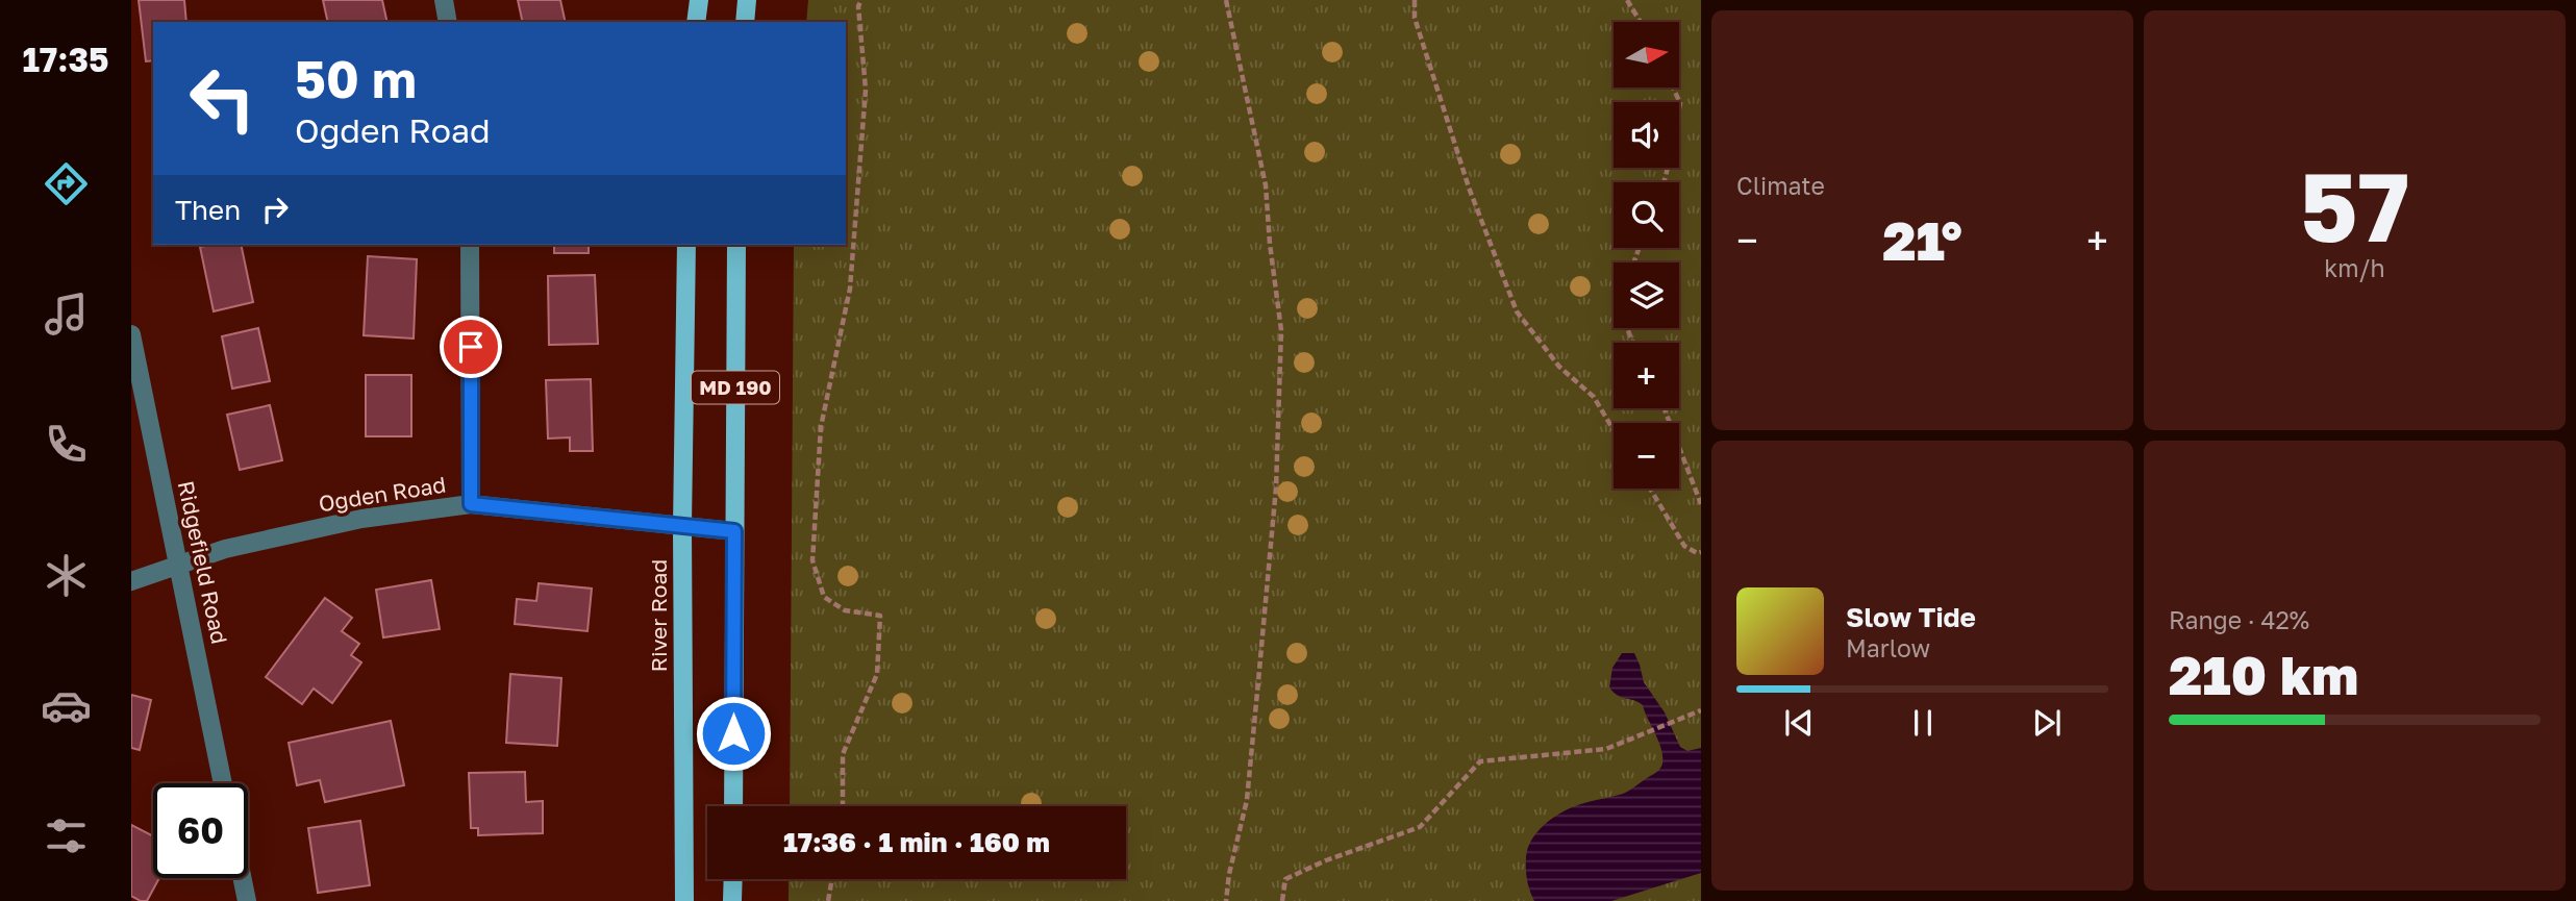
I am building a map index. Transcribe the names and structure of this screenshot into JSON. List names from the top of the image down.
{
  "streets": {
    "main road": ["MD 190", "River Road"],
    "street": ["Ogden Road", "Ridgefield Road"]
  },
  "crossings": [
    ["MD 190", "Ogden Road"],
    ["Ogden Road", "Ridgefield Road"],
    ["Ogden Road", "River Road"]
  ],
  "north": "right",
  "page": {
    "tabs": "17:35",
    "tile": [
      "Climate",
      ["57", "km/h"],
      ["Range · 42%", "210 km"]
    ],
    "map_buttons": ["+", "−"],
    "turn": ["50 m", "Ogden Road"],
    "then": "Then",
    "heat": ["−", "21°", "+"],
    "song": ["Slow Tide", "Marlow"],
    "limit": "60",
    "trip": "17:36 · 1 min · 160 m"
  }
}
